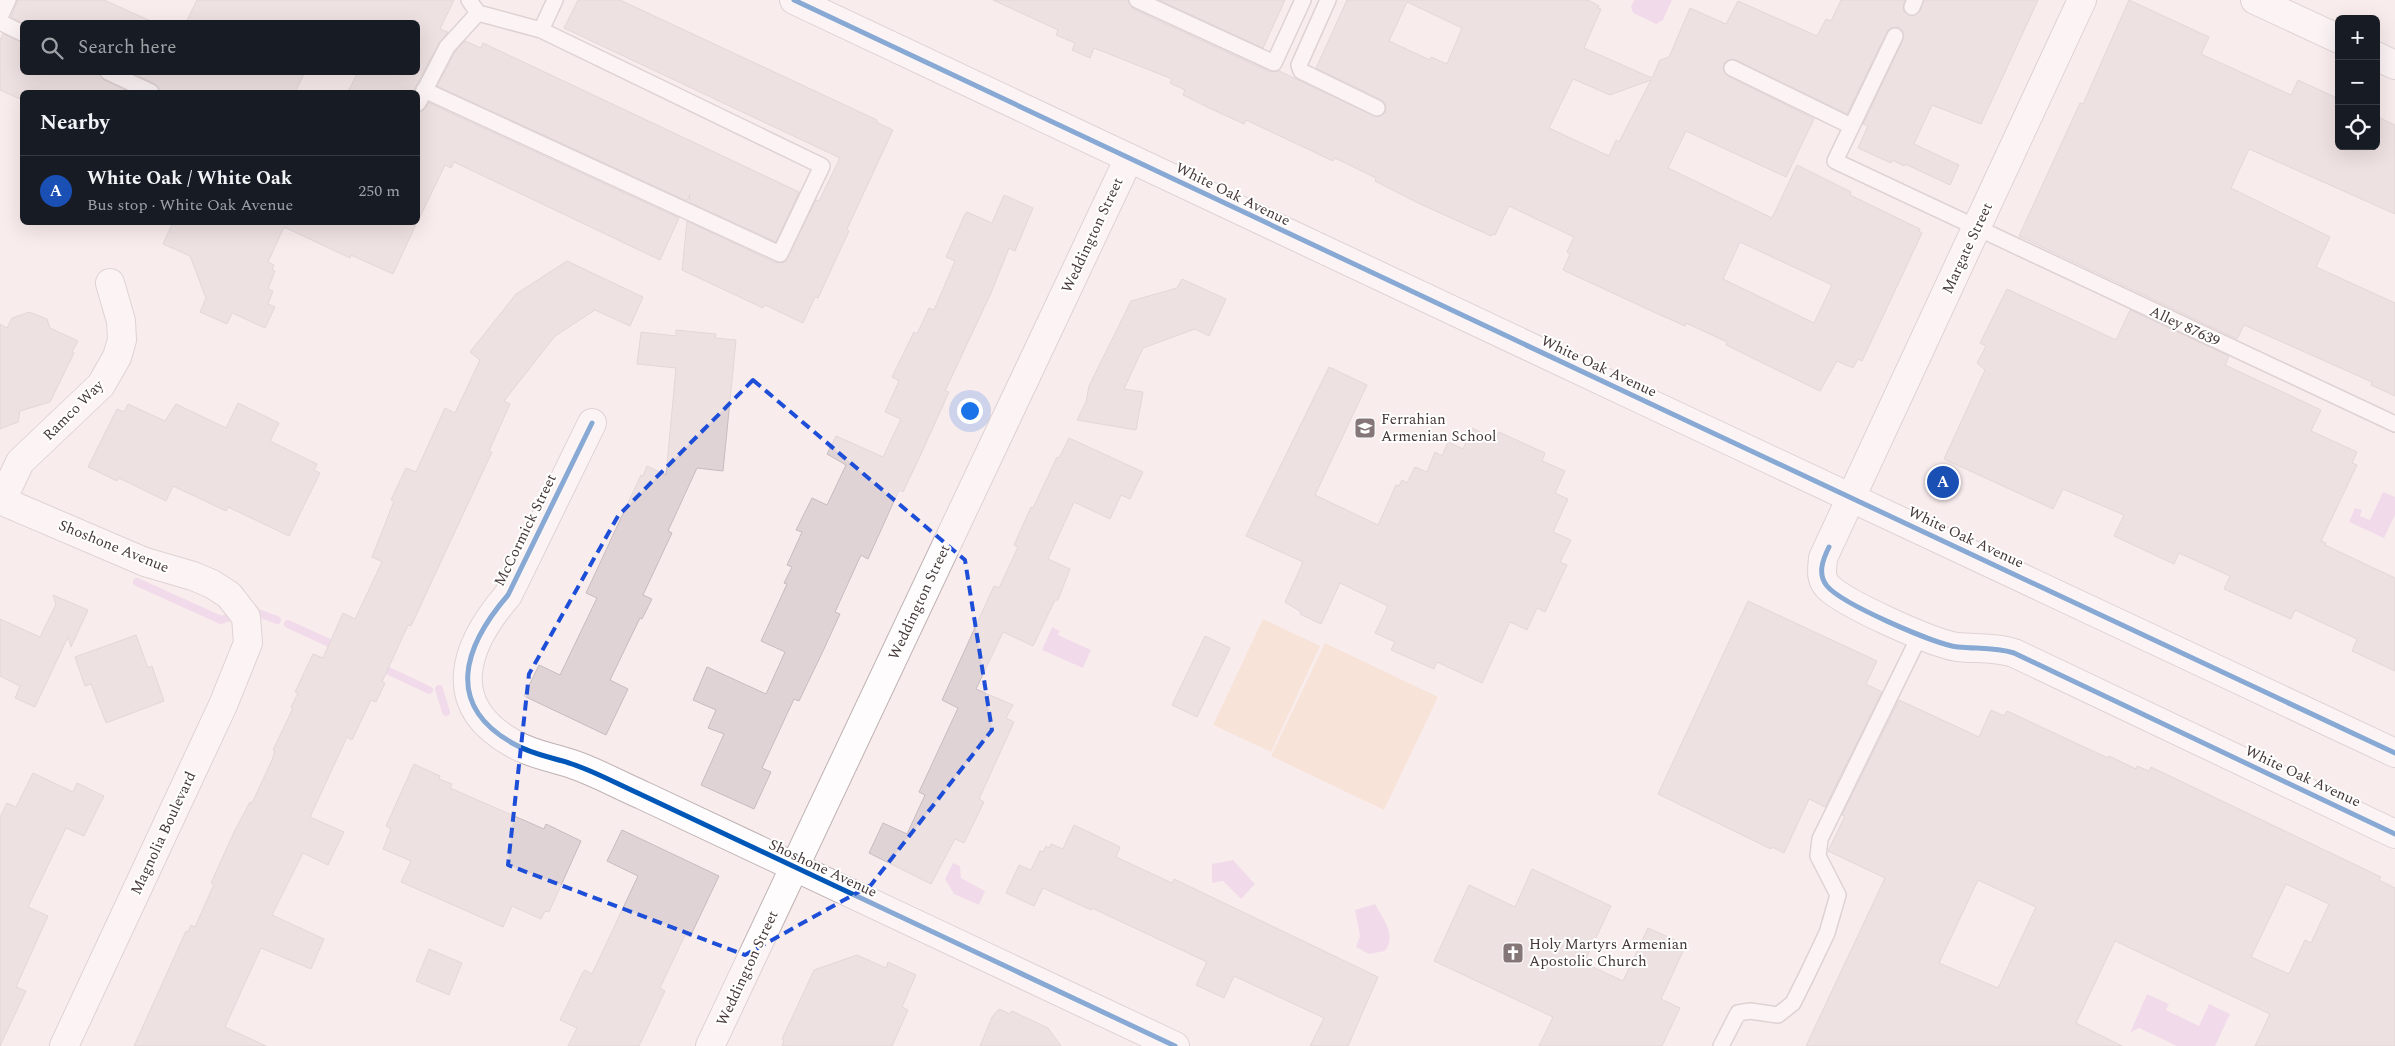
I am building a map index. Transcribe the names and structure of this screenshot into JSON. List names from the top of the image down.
{
  "streets": {
    "street": [
      "White Oak Avenue",
      "Weddington Street",
      "Margate Street",
      "Ramco Way",
      "McCormick Street",
      "Shoshone Avenue",
      "Magnolia Boulevard"
    ],
    "lane": ["Alley 87639"]
  },
  "crossings": [
    ["White Oak Avenue", "Weddington Street"],
    ["White Oak Avenue", "Margate Street"],
    ["Weddington Street", "Shoshone Avenue"],
    ["Margate Street", "Alley 87639"],
    ["Ramco Way", "Shoshone Avenue"],
    ["McCormick Street", "Shoshone Avenue"],
    ["Shoshone Avenue", "Magnolia Boulevard"]
  ],
  "places": {
    "school or university": ["Ferrahian Armenian School"],
    "church": ["Holy Martyrs Armenian Apostolic Church"]
  },
  "page": {
    "map_buttons": ["+", "−"],
    "search": "Search here",
    "heading": "Nearby",
    "list": [
      {
        "mark": "A",
        "name": "White Oak / White Oak",
        "note": "Bus stop · White Oak Avenue",
        "value": "250 m"
      }
    ],
    "pins": "A"
  }
}
